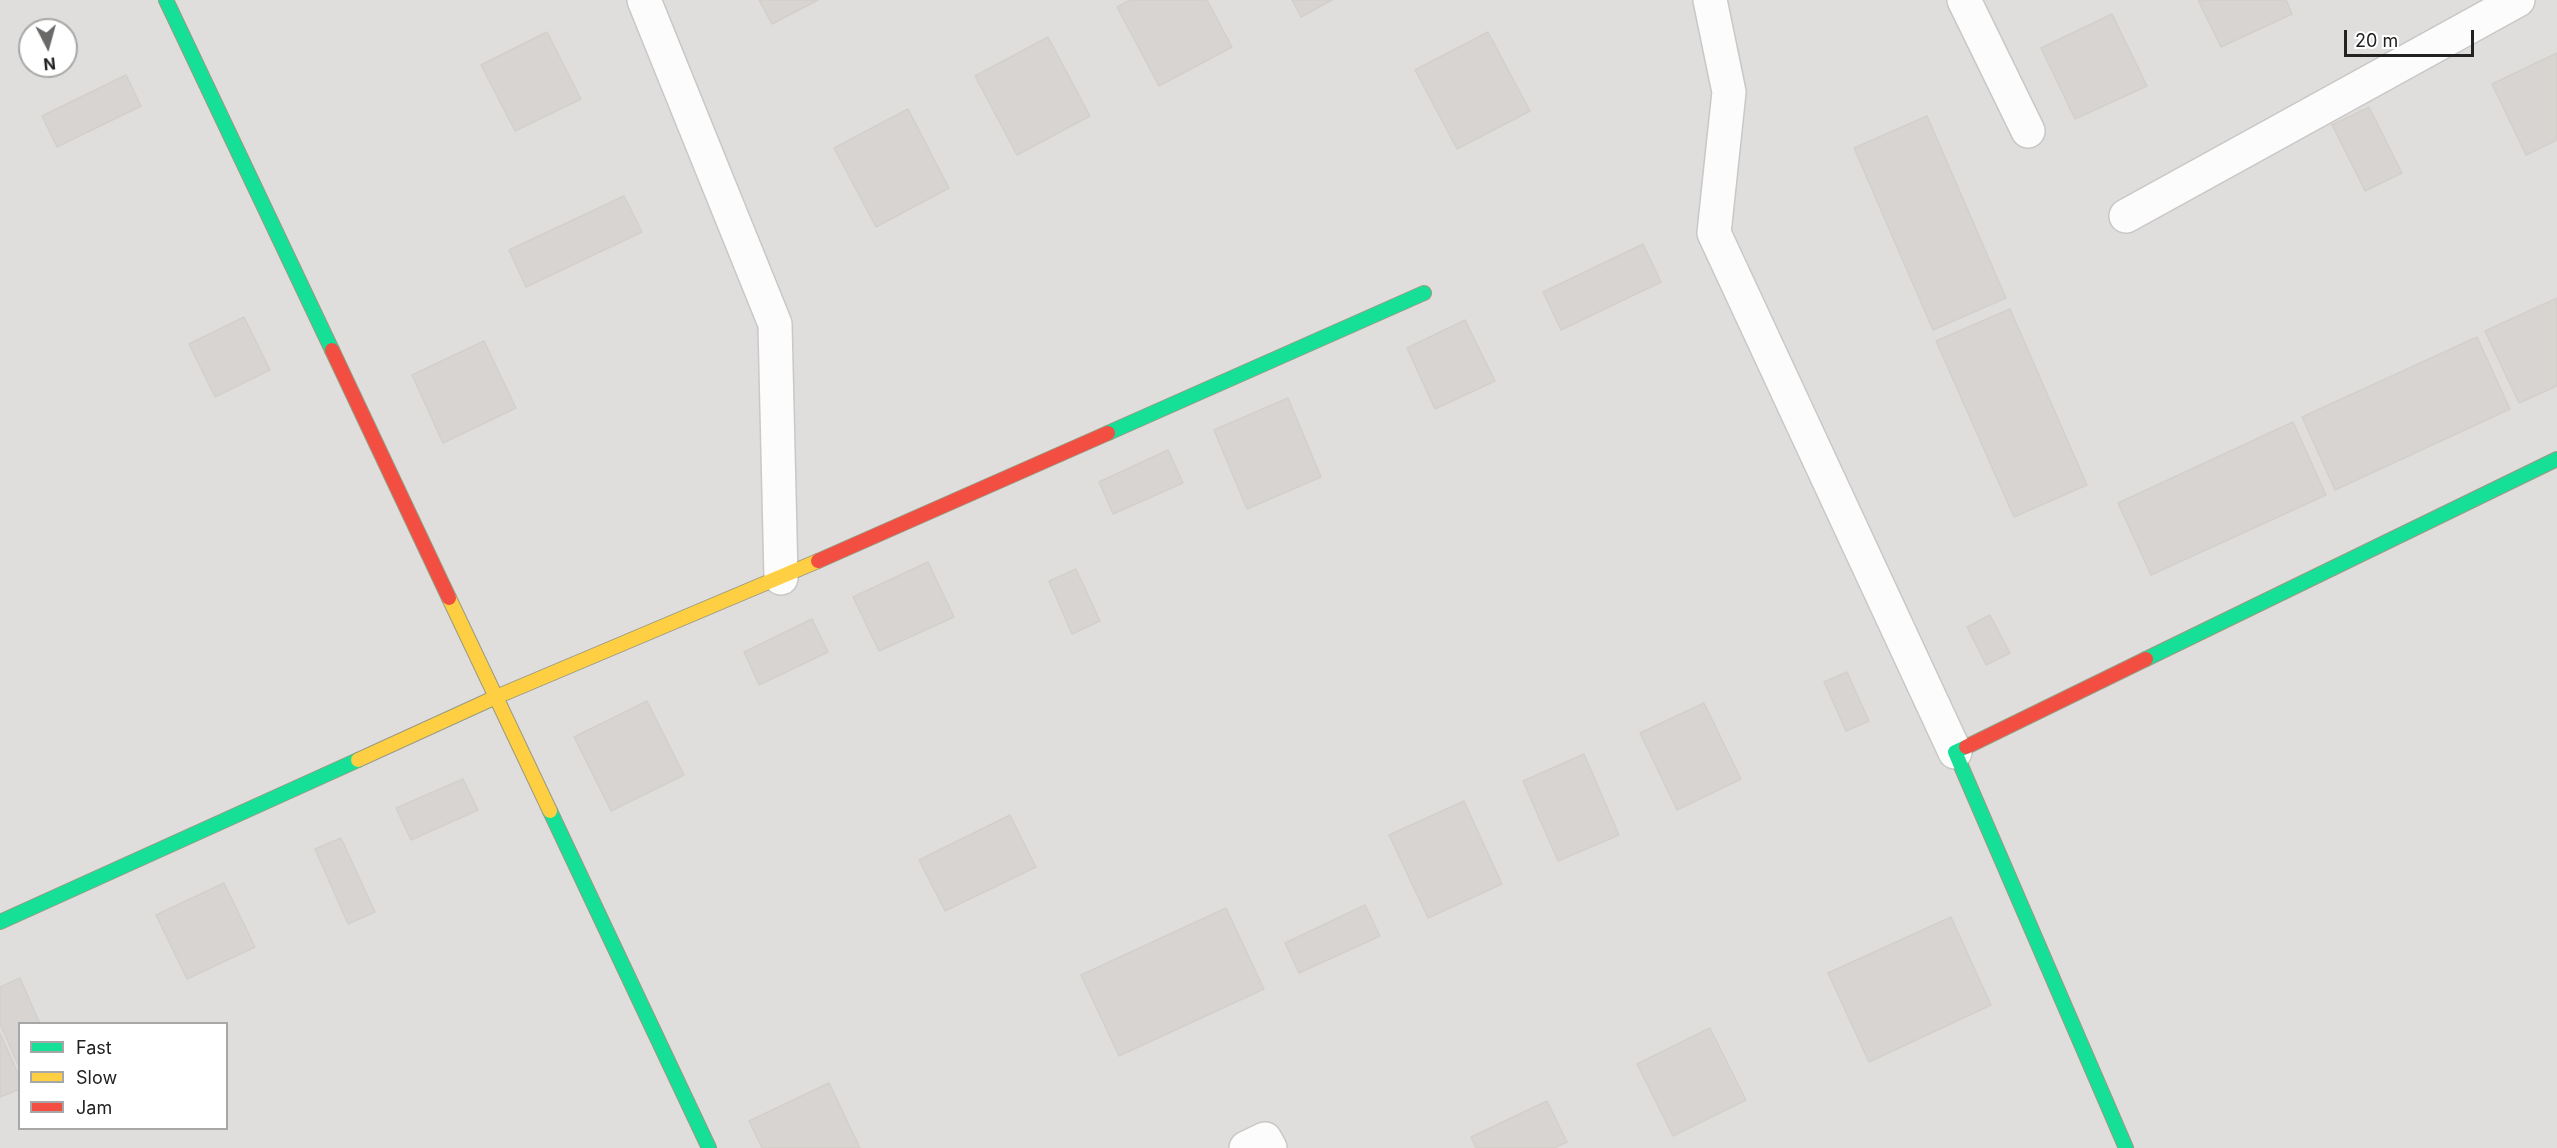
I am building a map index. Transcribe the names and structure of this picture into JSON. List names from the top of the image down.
{
  "legend": ["Fast", "Slow", "Jam"],
  "scale_bar": "20 m",
  "north": "bottom"
}
